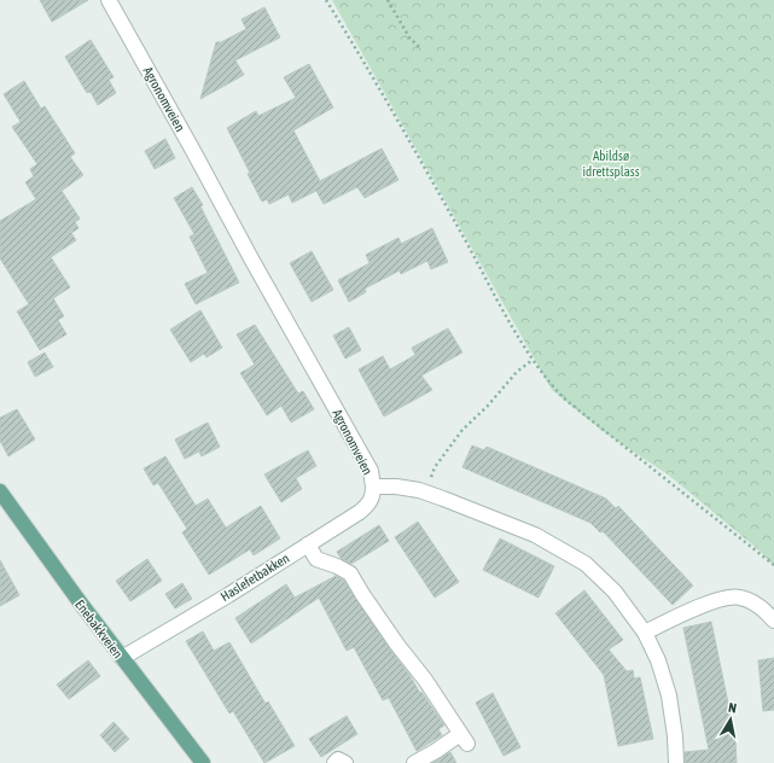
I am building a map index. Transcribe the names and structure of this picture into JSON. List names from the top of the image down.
{
  "streets": {
    "main road": ["Enebakkveien"],
    "street": ["Agronomveien", "Haslefetbakken"]
  },
  "crossings": [
    ["Agronomveien", "Haslefetbakken"],
    ["Haslefetbakken", "Enebakkveien"]
  ],
  "parks": ["Abildsø idrettsplass"],
  "north": "top"
}
